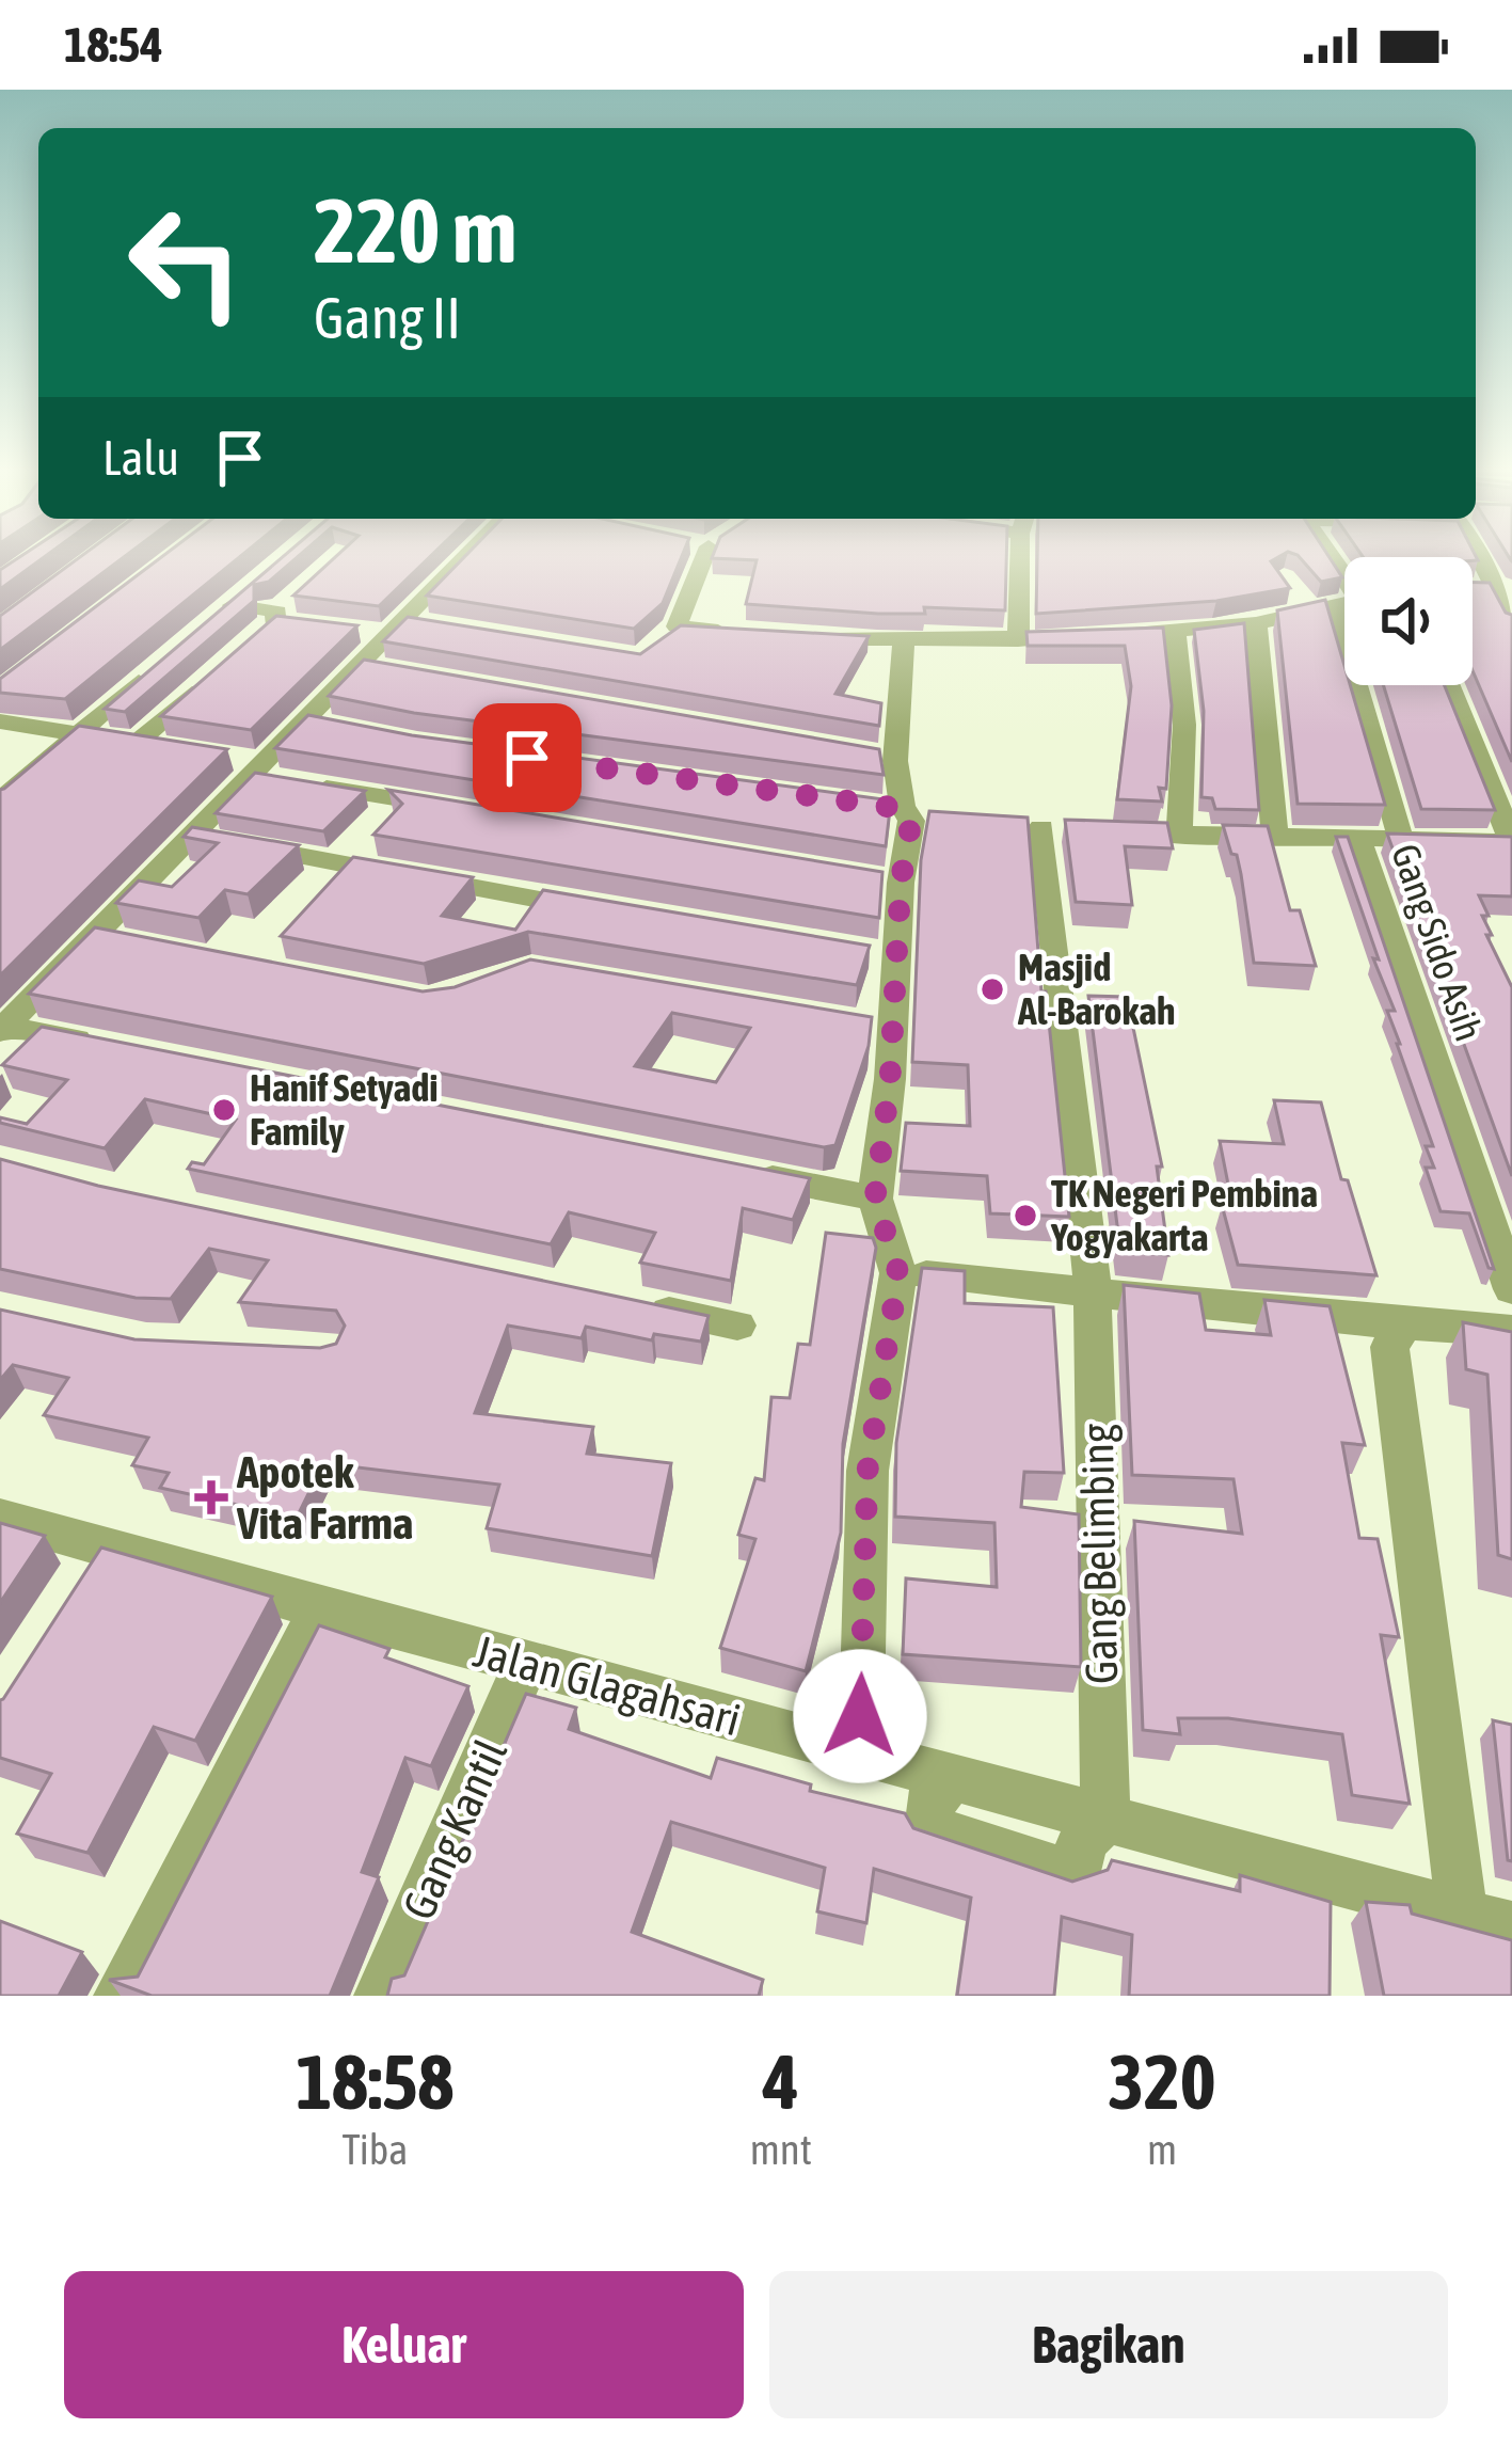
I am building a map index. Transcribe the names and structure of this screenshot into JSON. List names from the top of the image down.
{
  "streets": {
    "street": [
      "Gang Sido Asih",
      "Gang Belimbing",
      "Jalan Glagahsari",
      "Gang Kantil"
    ]
  },
  "crossings": [
    ["Gang Belimbing", "Jalan Glagahsari"],
    ["Jalan Glagahsari", "Gang Kantil"]
  ],
  "places": {
    "other": ["Masjid Al-Barokah", "Hanif Setyadi Family", "TK Negeri Pembina Yogyakarta"],
    "health": ["Apotek Vita Farma"]
  },
  "page": {
    "status": "18:54",
    "turn": ["220 m", "Gang II"],
    "then": "Lalu",
    "eta": [
      "18:58",
      "Tiba",
      "4",
      "mnt",
      "320",
      "m"
    ],
    "buttons": ["Keluar", "Bagikan"]
  }
}
